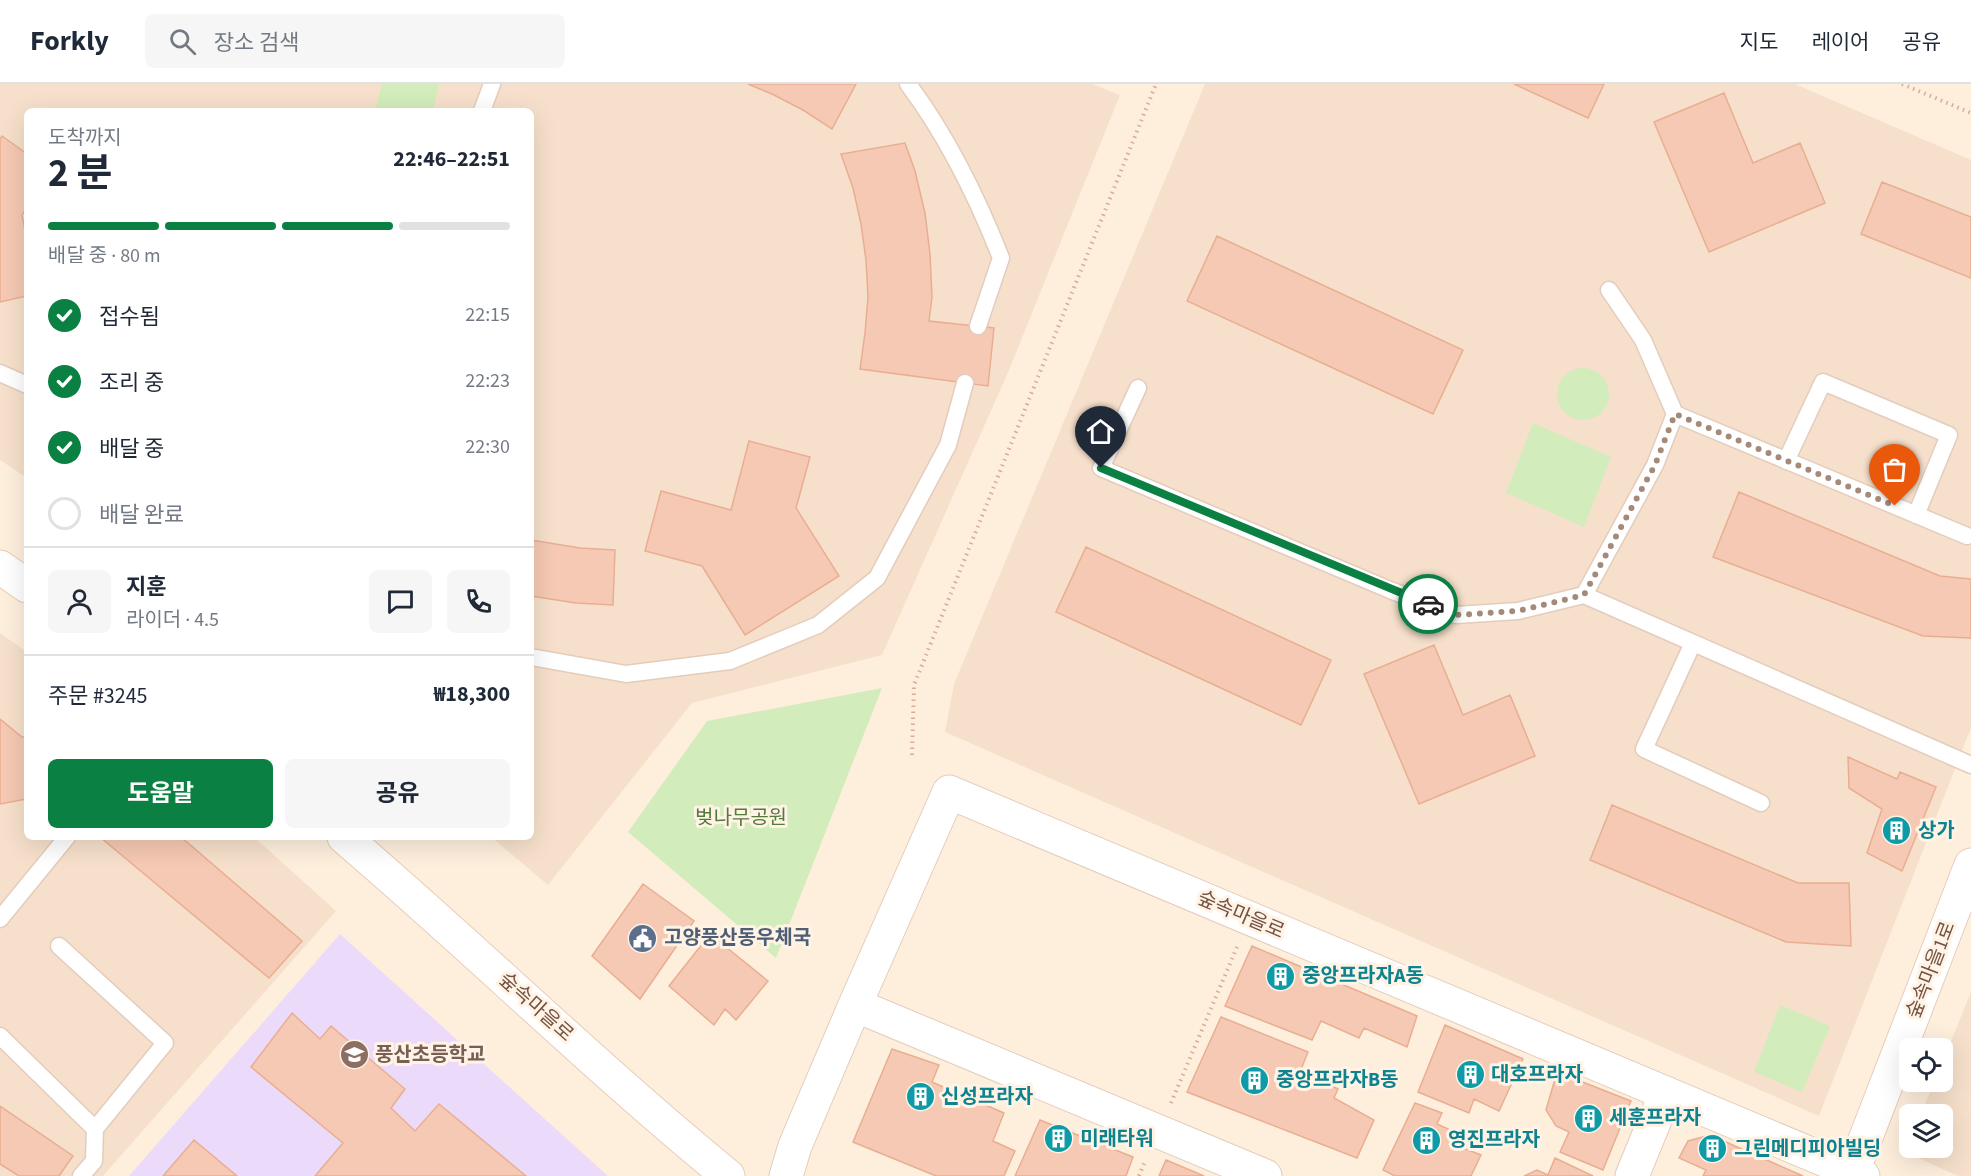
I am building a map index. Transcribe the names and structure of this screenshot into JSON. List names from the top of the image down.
{
  "streets": {
    "street": ["숲속마을로", "숲속마을1로"]
  },
  "parks": ["벚나무공원"],
  "places": {
    "building": [
      "상가",
      "중앙프라자A동",
      "대호프라자",
      "중앙프라자B동",
      "신성프라자",
      "세훈프라자",
      "미래타워",
      "영진프라자",
      "그린메디피아빌딩"
    ],
    "public building": ["고양풍산동우체국"],
    "school or university": ["풍산초등학교"]
  },
  "page": {
    "header": "Forkly",
    "search": "장소 검색",
    "nav": ["지도", "레이어", "공유"],
    "heading": ["2 분", "도착까지", "22:46–22:51"],
    "panel": [
      "지훈",
      "라이더 · 4.5",
      "주문 #3245",
      "₩18,300"
    ],
    "bar": "배달 중 · 80 m",
    "list": [
      ["접수됨", "22:15"],
      ["조리 중", "22:23"],
      ["배달 중", "22:30"],
      "배달 완료"
    ],
    "buttons": ["도움말", "공유"]
  }
}
